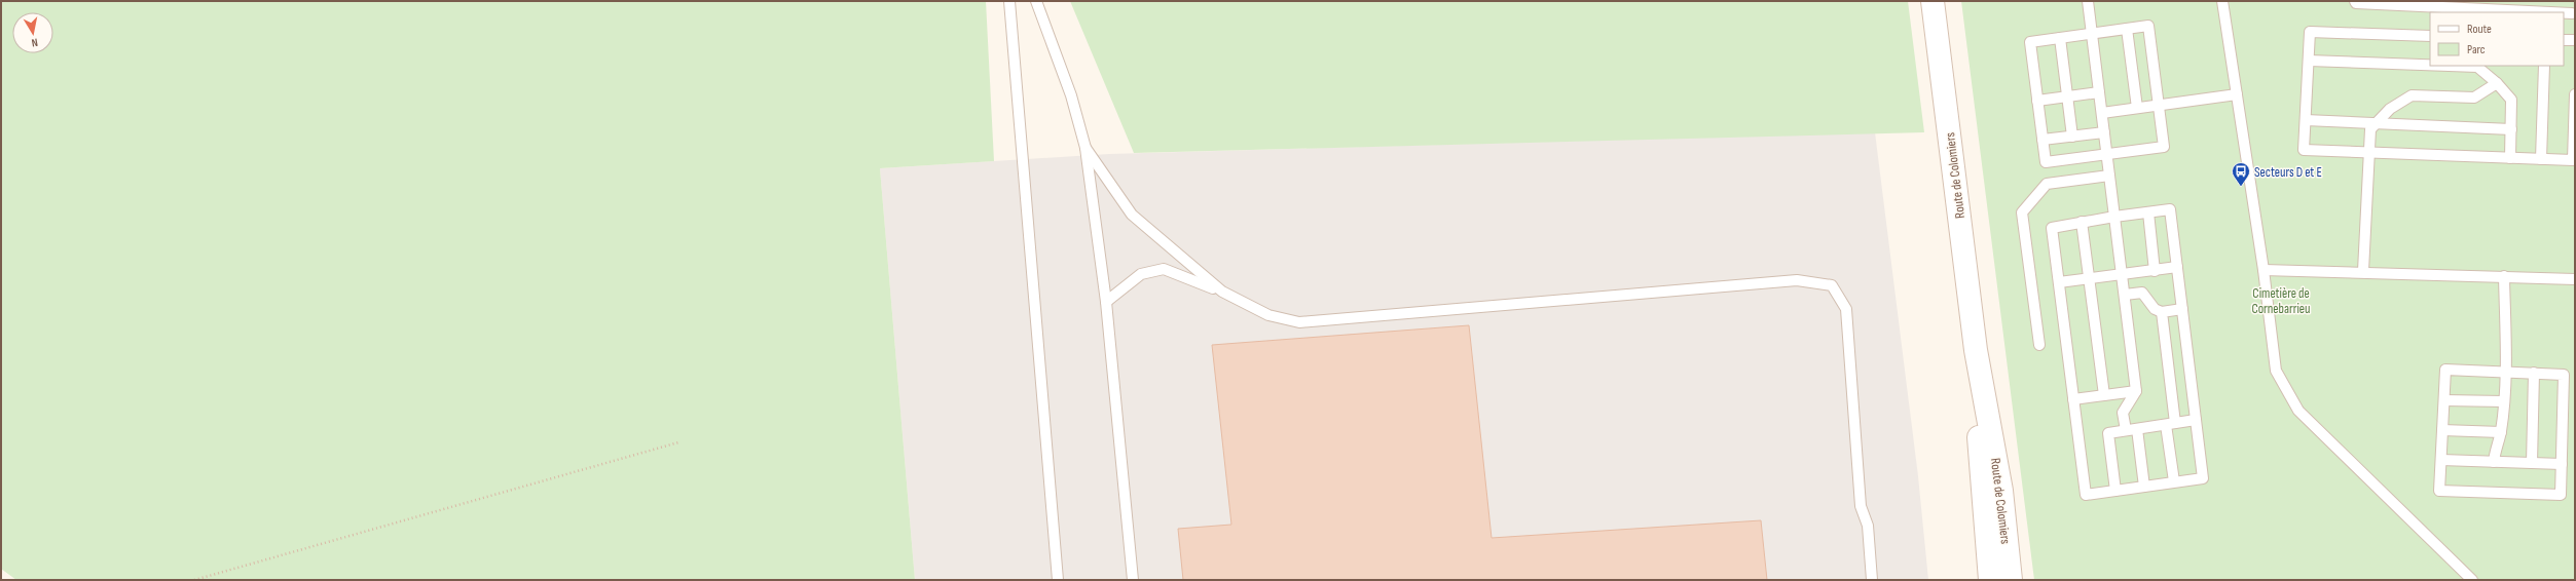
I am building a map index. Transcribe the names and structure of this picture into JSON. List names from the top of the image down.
{
  "streets": {
    "main road": ["Route de Colomiers"]
  },
  "parks": ["Cimetière de Cornebarrieu"],
  "places": {
    "bus stop": ["Secteurs D et E"]
  },
  "legend": ["Route", "Parc"],
  "north": "bottom"
}
